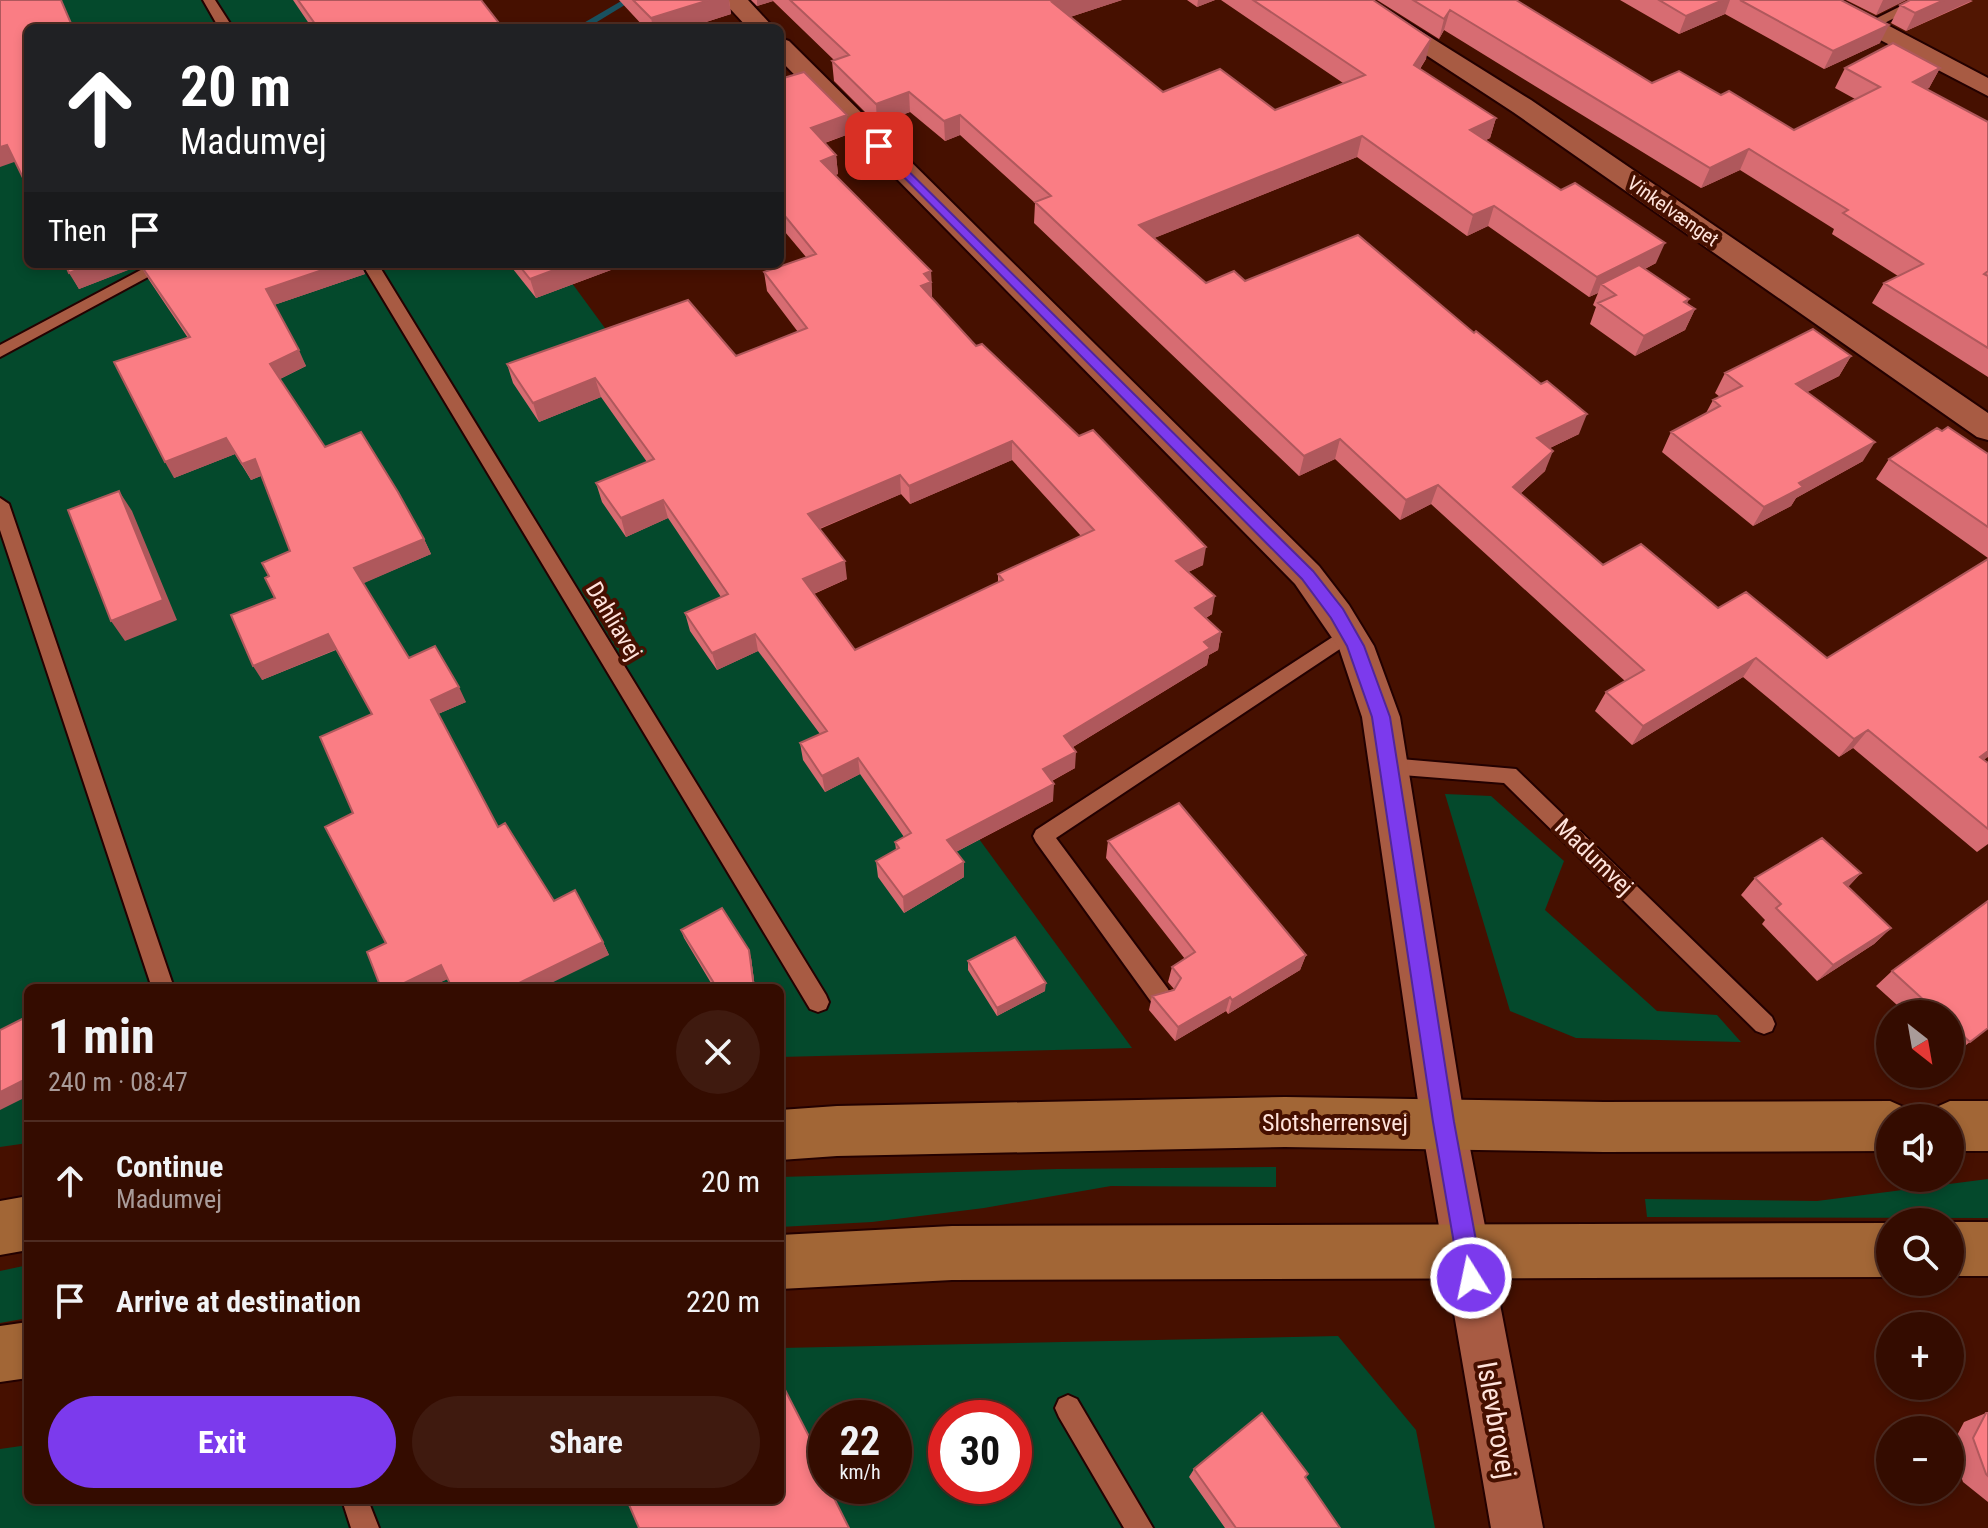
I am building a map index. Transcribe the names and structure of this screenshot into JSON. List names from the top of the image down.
{
  "streets": {
    "street": ["Vinkelvænget", "Slotsherrensvej", "Islevbrovej"],
    "lane": ["Dahliavej", "Madumvej"]
  },
  "crossings": [
    ["Slotsherrensvej", "Islevbrovej"]
  ],
  "north": "bottom right",
  "page": {
    "turn": ["20 m", "Madumvej"],
    "then": "Then",
    "heading": ["1 min", "240 m · 08:47"],
    "map_buttons": ["+", "−"],
    "list": [
      {
        "name": "Continue",
        "note": "Madumvej",
        "value": "20 m"
      },
      {
        "name": "Arrive at destination",
        "value": "220 m"
      }
    ],
    "buttons": ["Exit", "Share"],
    "speed": "22 km/h",
    "limit": "30"
  }
}
